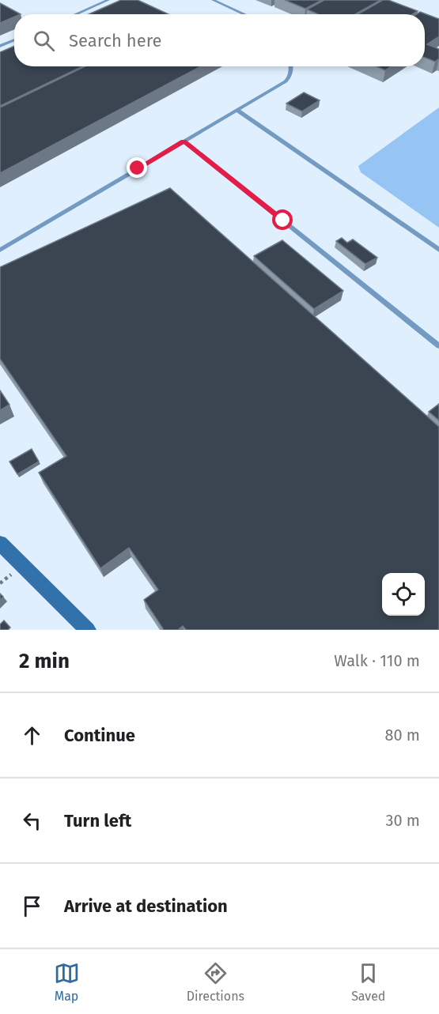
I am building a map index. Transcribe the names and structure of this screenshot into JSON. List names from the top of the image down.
{
  "page": {
    "search": "Search here",
    "heading": ["2 min", "Walk · 110 m"],
    "list": [
      ["Continue", "80 m"],
      ["Turn left", "30 m"],
      "Arrive at destination"
    ],
    "nav": ["Map", "Directions", "Saved"]
  }
}
